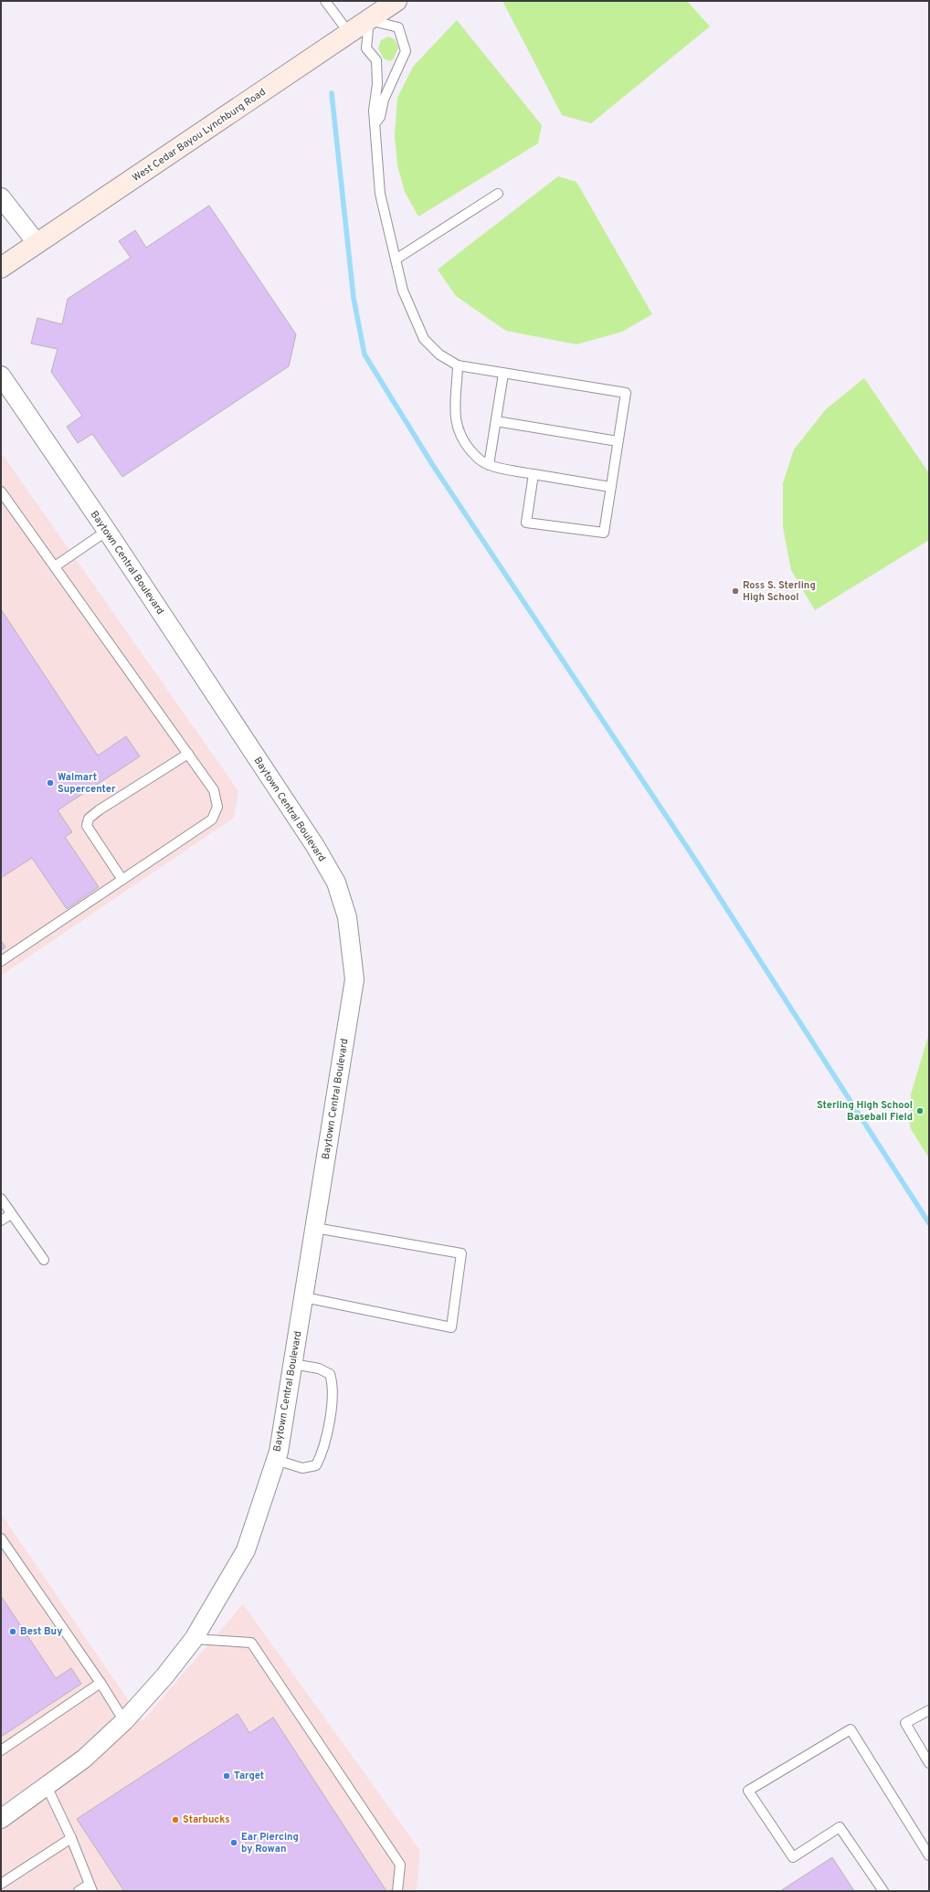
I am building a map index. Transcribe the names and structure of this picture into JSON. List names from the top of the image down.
{
  "streets": {
    "main road": ["West Cedar Bayou Lynchburg Road"],
    "street": ["Baytown Central Boulevard"]
  },
  "places": [
    "Ross S. Sterling High School",
    "Walmart Supercenter",
    "Sterling High School Baseball Field",
    "Best Buy",
    "Target",
    "Starbucks",
    "Ear Piercing by Rowan"
  ]
}
